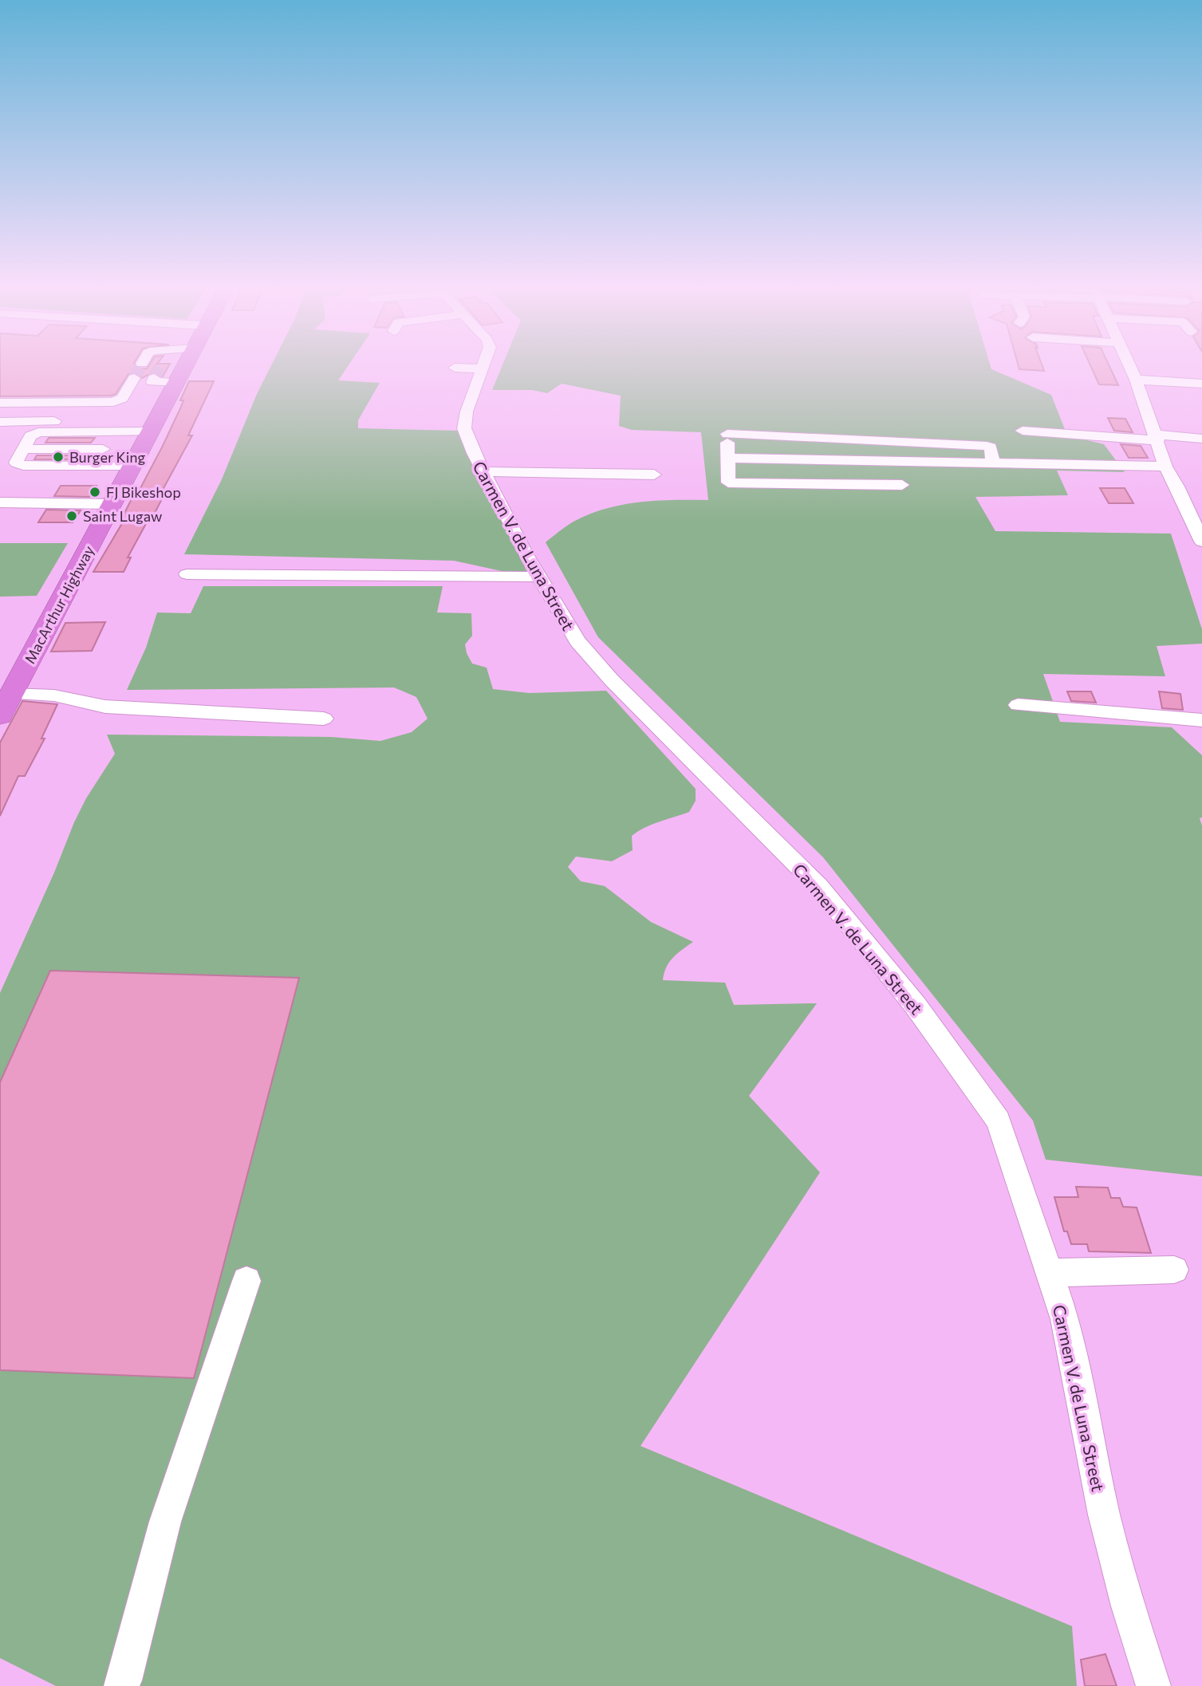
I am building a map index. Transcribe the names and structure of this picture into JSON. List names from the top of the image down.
{
  "streets": {
    "highway": ["MacArthur Highway"],
    "street": ["Carmen V. de Luna Street"]
  },
  "places": ["Burger King", "FJ Bikeshop", "Saint Lugaw"]
}
